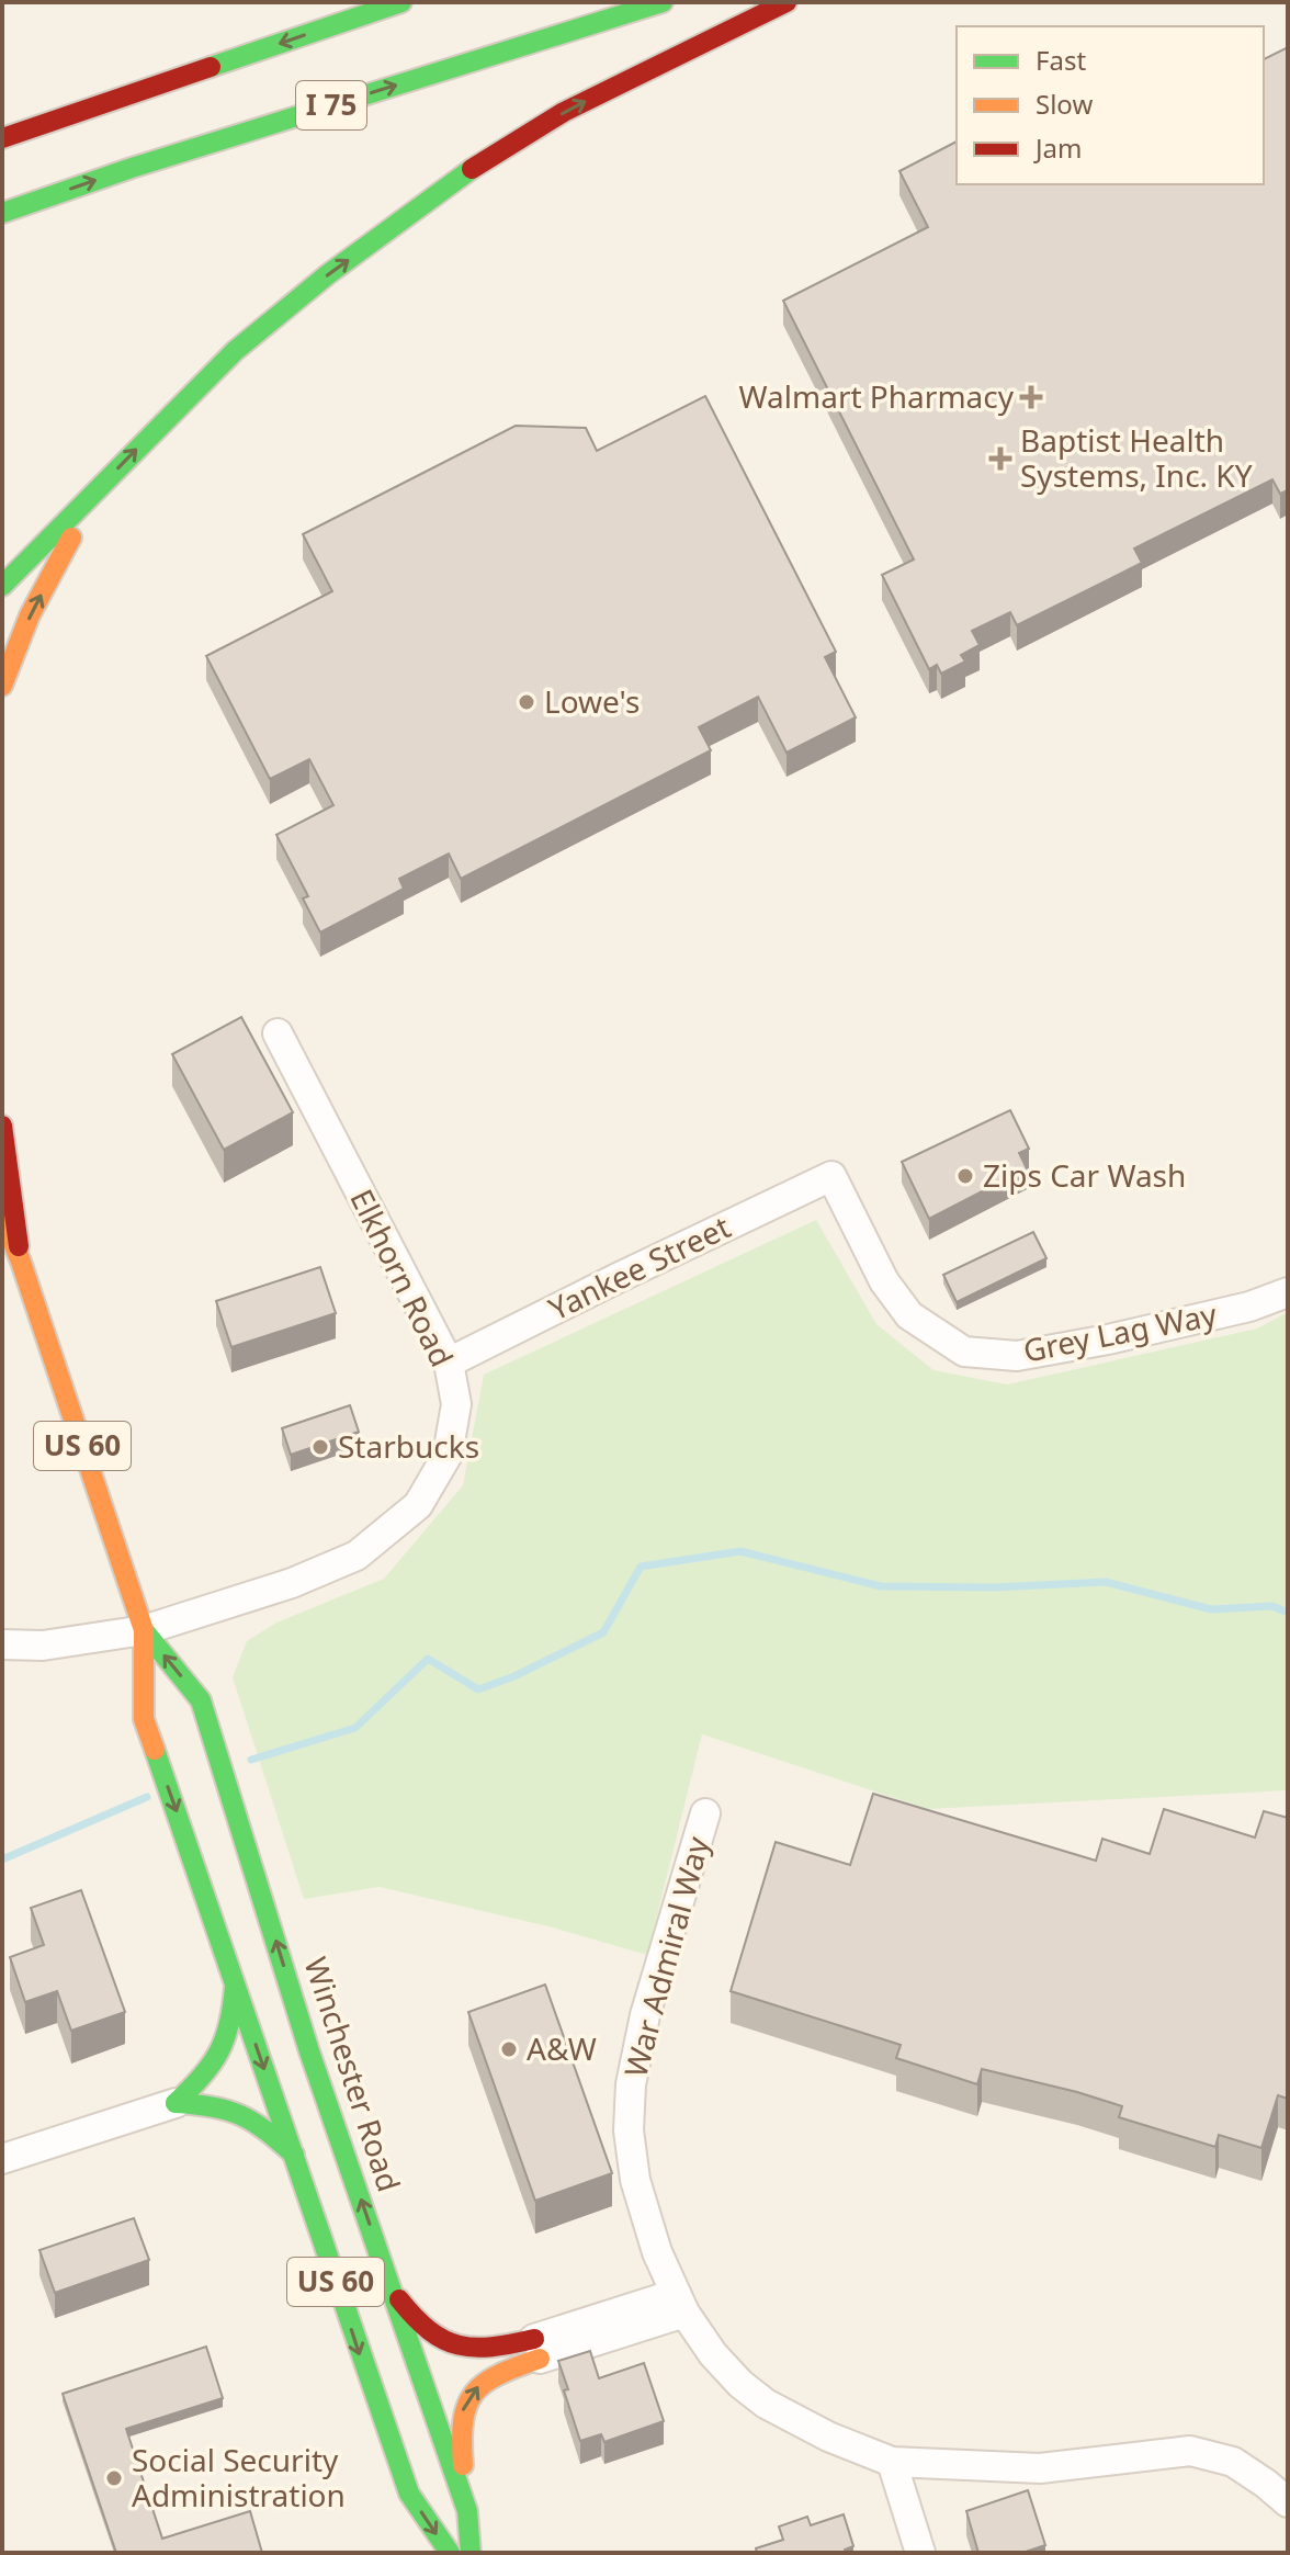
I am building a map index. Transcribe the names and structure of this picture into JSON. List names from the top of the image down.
{
  "streets": {
    "highway": ["I 75", "US 60", "Winchester Road"],
    "street": [
      "Yankee Street",
      "Elkhorn Road",
      "Grey Lag Way",
      "War Admiral Way"
    ]
  },
  "crossings": [
    ["Yankee Street", "Elkhorn Road"],
    ["Yankee Street", "Grey Lag Way"],
    ["Elkhorn Road", "Winchester Road"]
  ],
  "places": {
    "health": ["Walmart Pharmacy", "Baptist Health Systems, Inc. KY"],
    "other": [
      "Lowe's",
      "Zips Car Wash",
      "Starbucks",
      "A&W",
      "Social Security Administration"
    ]
  },
  "legend": ["Fast", "Slow", "Jam"]
}
